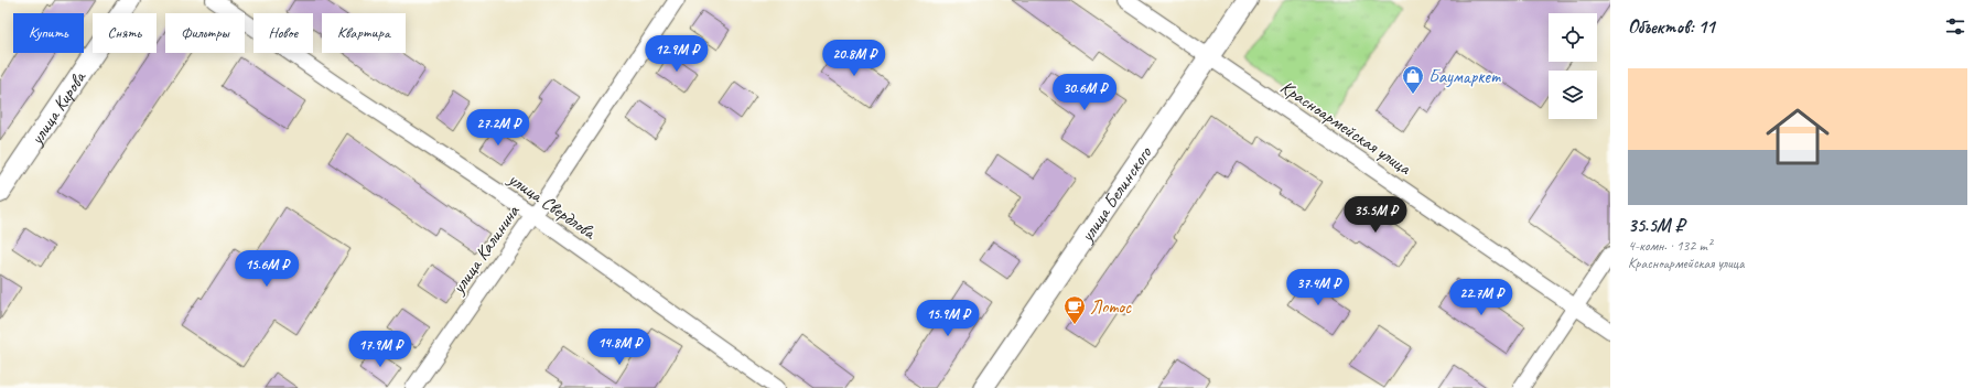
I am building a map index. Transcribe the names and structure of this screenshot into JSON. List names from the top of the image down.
{
  "streets": {
    "street": [
      "улица Кирова",
      "Красноармейская улица",
      "улица Белинского",
      "улица Свердлова",
      "улица Калинина"
    ]
  },
  "crossings": [
    ["Красноармейская улица", "улица Белинского"],
    ["улица Свердлова", "улица Калинина"]
  ],
  "places": {
    "shop": ["Баумаркет"],
    "cafe": ["Лотос"]
  },
  "page": {
    "heading": "Объектов: 11",
    "chip": [
      "Купить",
      "Снять",
      "Фильтры",
      "Новое",
      "Квартира"
    ],
    "price": [
      "12.9M ₽",
      "20.8M ₽",
      "30.6M ₽",
      "27.2M ₽",
      "35.5M ₽",
      "15.6M ₽",
      "37.4M ₽",
      "22.7M ₽",
      "15.9M ₽",
      "14.8M ₽",
      "17.9M ₽"
    ],
    "list": [
      {
        "name": "35.5M ₽",
        "note": "4-комн. · 132 m² · Красноармейская улица"
      }
    ]
  }
}
